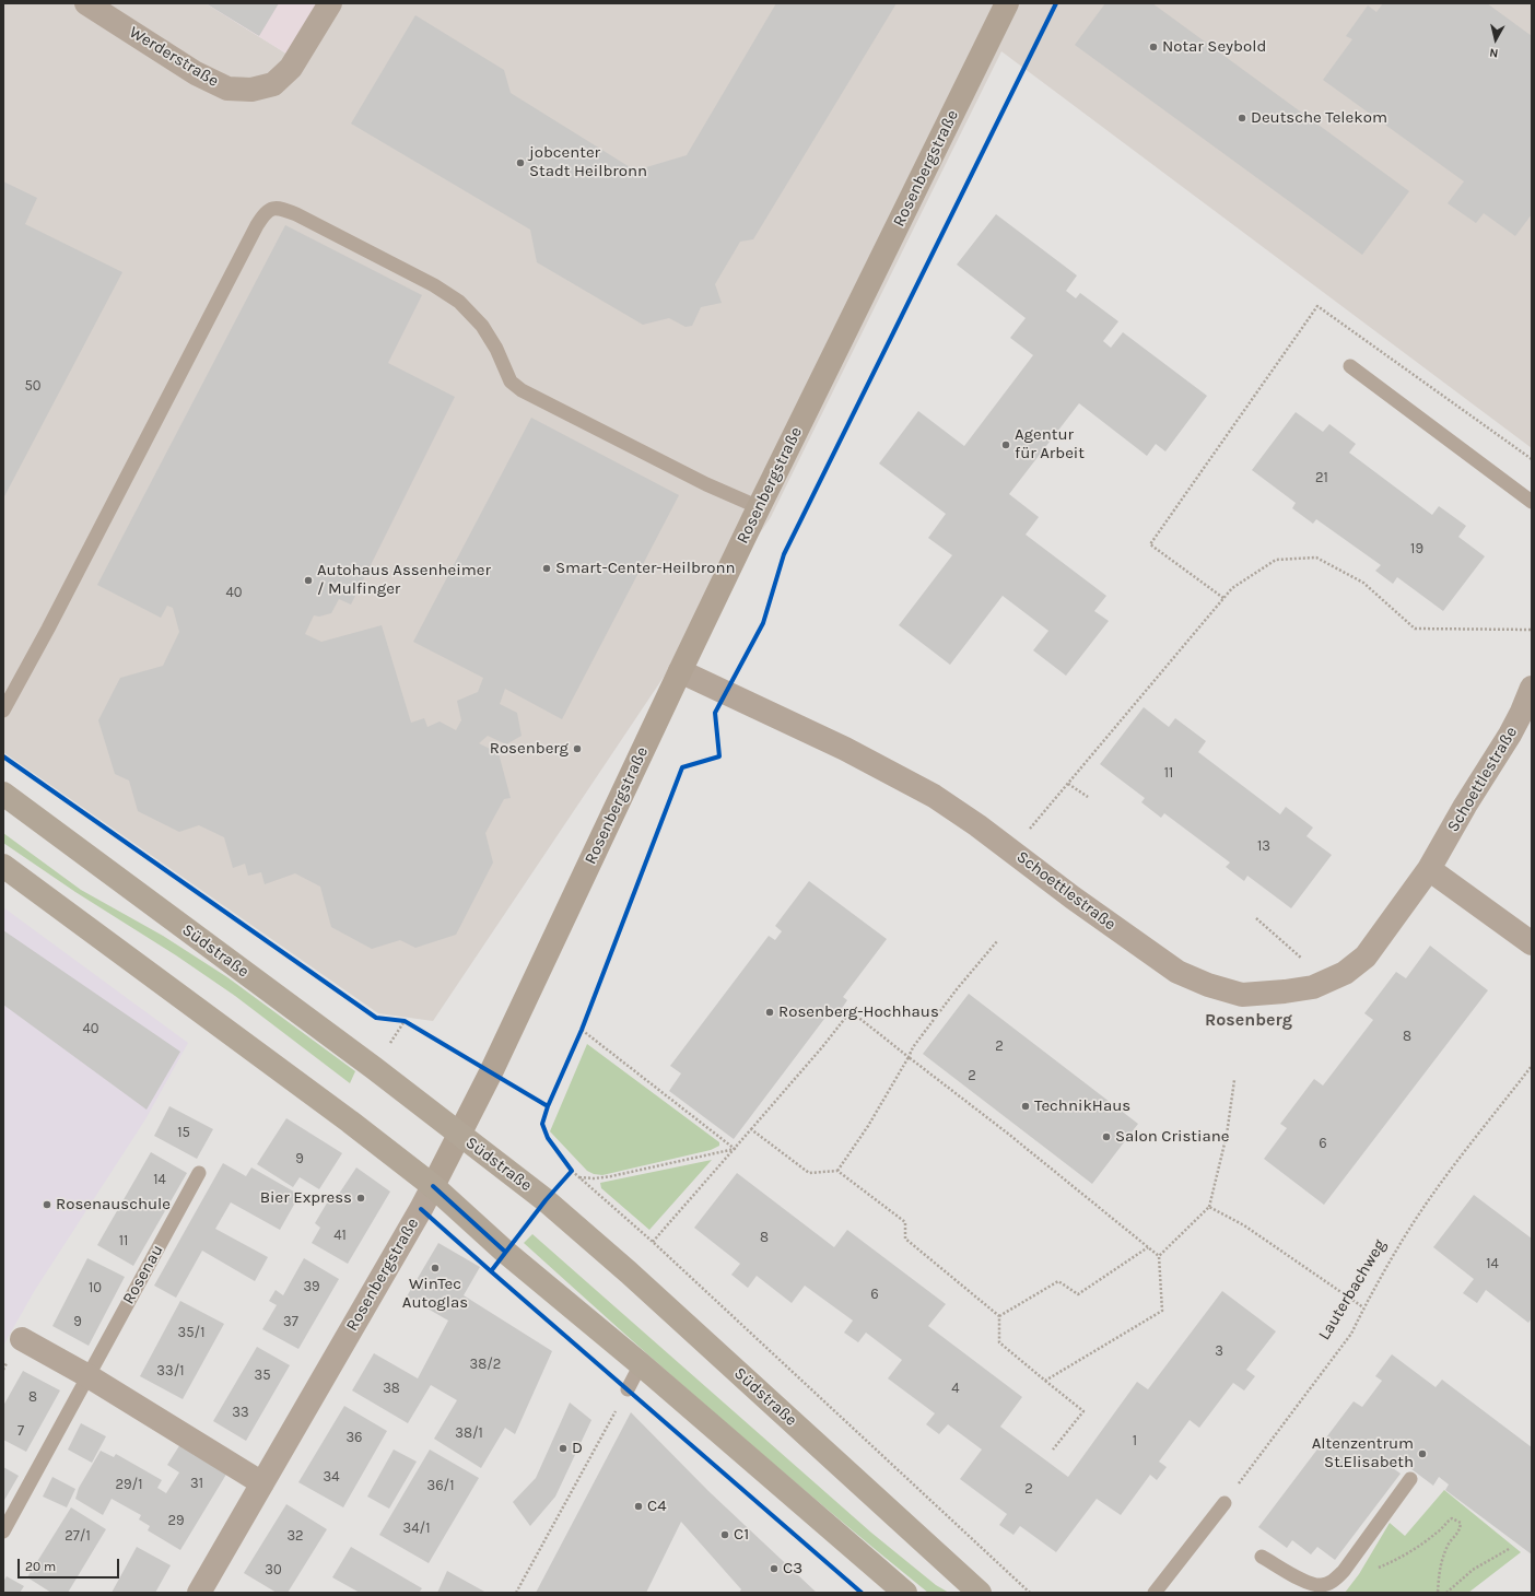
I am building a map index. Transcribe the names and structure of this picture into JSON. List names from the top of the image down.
{
  "streets": {
    "main road": ["Südstraße"],
    "street": ["Werderstraße", "Rosenbergstraße", "Schoettlestraße"],
    "lane": ["Rosenau"],
    "path": ["Lauterbachweg"]
  },
  "crossings": [
    ["Rosenbergstraße", "Schoettlestraße"],
    ["Rosenbergstraße", "Südstraße"]
  ],
  "districts": ["Rosenberg"],
  "places": [
    "Notar Seybold",
    "Deutsche Telekom",
    "jobcenter Stadt Heilbronn",
    "Agentur für Arbeit",
    "Smart-Center-Heilbronn",
    "Autohaus Assenheimer / Mulfinger",
    "Rosenberg",
    "Rosenberg-Hochhaus",
    "TechnikHaus",
    "Salon Cristiane",
    "Bier Express",
    "Rosenauschule",
    "WinTec Autoglas",
    "D",
    "Altenzentrum St.Elisabeth",
    "C4",
    "C1",
    "C3"
  ],
  "house_numbers": [
    "50",
    "21",
    "19",
    "40",
    "11",
    "13",
    "40",
    "8",
    "2",
    "2",
    "15",
    "6",
    "9",
    "14",
    "41",
    "8",
    "11",
    "14",
    "39",
    "10",
    "6",
    "9",
    "37",
    "35/1",
    "3",
    "38/2",
    "33/1",
    "35",
    "38",
    "4",
    "8",
    "33",
    "7",
    "38/1",
    "36",
    "1",
    "34",
    "31",
    "29/1",
    "36/1",
    "2",
    "29",
    "34/1",
    "27/1",
    "32",
    "30"
  ],
  "scale_bar": "20 m",
  "north": "bottom"
}
